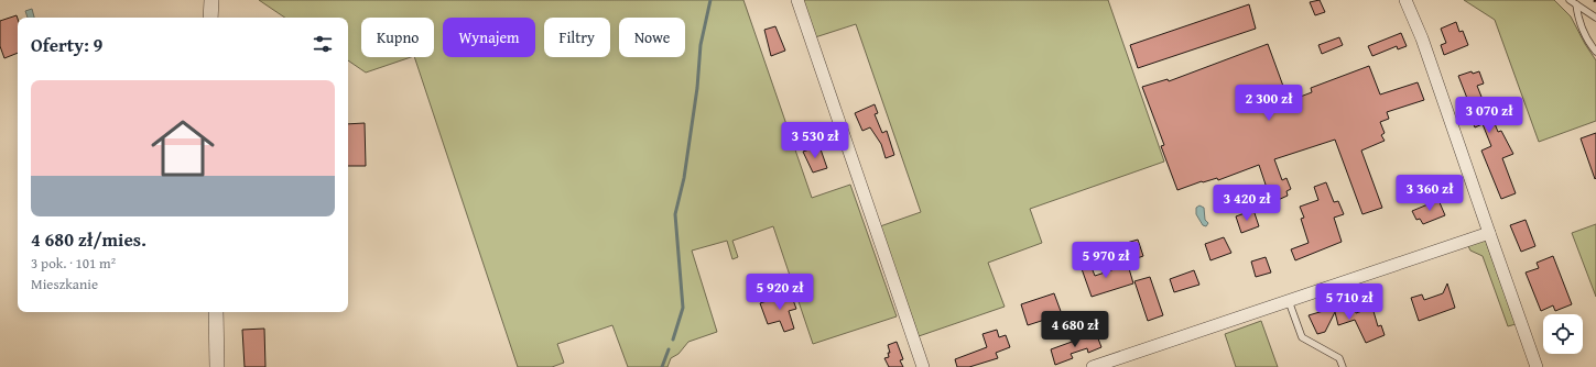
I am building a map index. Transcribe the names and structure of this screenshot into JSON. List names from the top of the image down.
{
  "page": {
    "chip": [
      "Kupno",
      "Wynajem",
      "Filtry",
      "Nowe"
    ],
    "heading": "Oferty: 9",
    "list": [
      {
        "name": "4 680 zł/mies.",
        "note": "3 pok. · 101 m² · Mieszkanie"
      }
    ],
    "price": [
      "2 300 zł",
      "3 070 zł",
      "3 530 zł",
      "3 360 zł",
      "3 420 zł",
      "5 970 zł",
      "5 920 zł",
      "5 710 zł",
      "4 680 zł"
    ]
  }
}
